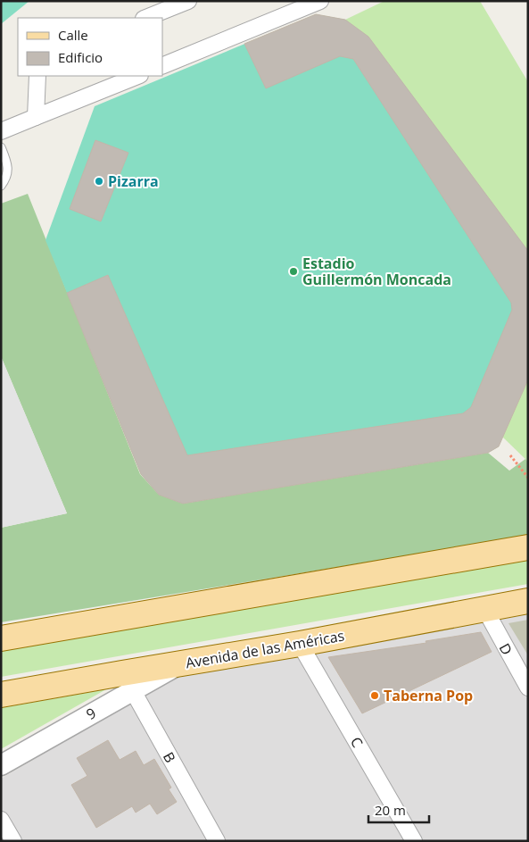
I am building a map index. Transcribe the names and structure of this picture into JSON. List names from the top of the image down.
{
  "streets": {
    "main road": ["Avenida de las Américas"],
    "street": [
      "D",
      "9",
      "C",
      "B"
    ]
  },
  "crossings": [
    ["Avenida de las Américas", "D"],
    ["Avenida de las Américas", "9"],
    ["Avenida de las Américas", "C"],
    ["Avenida de las Américas", "B"],
    ["9", "B"]
  ],
  "places": ["Pizarra", "Estadio Guillermón Moncada", "Taberna Pop"],
  "legend": ["Calle", "Edificio"],
  "scale_bar": "20 m"
}
